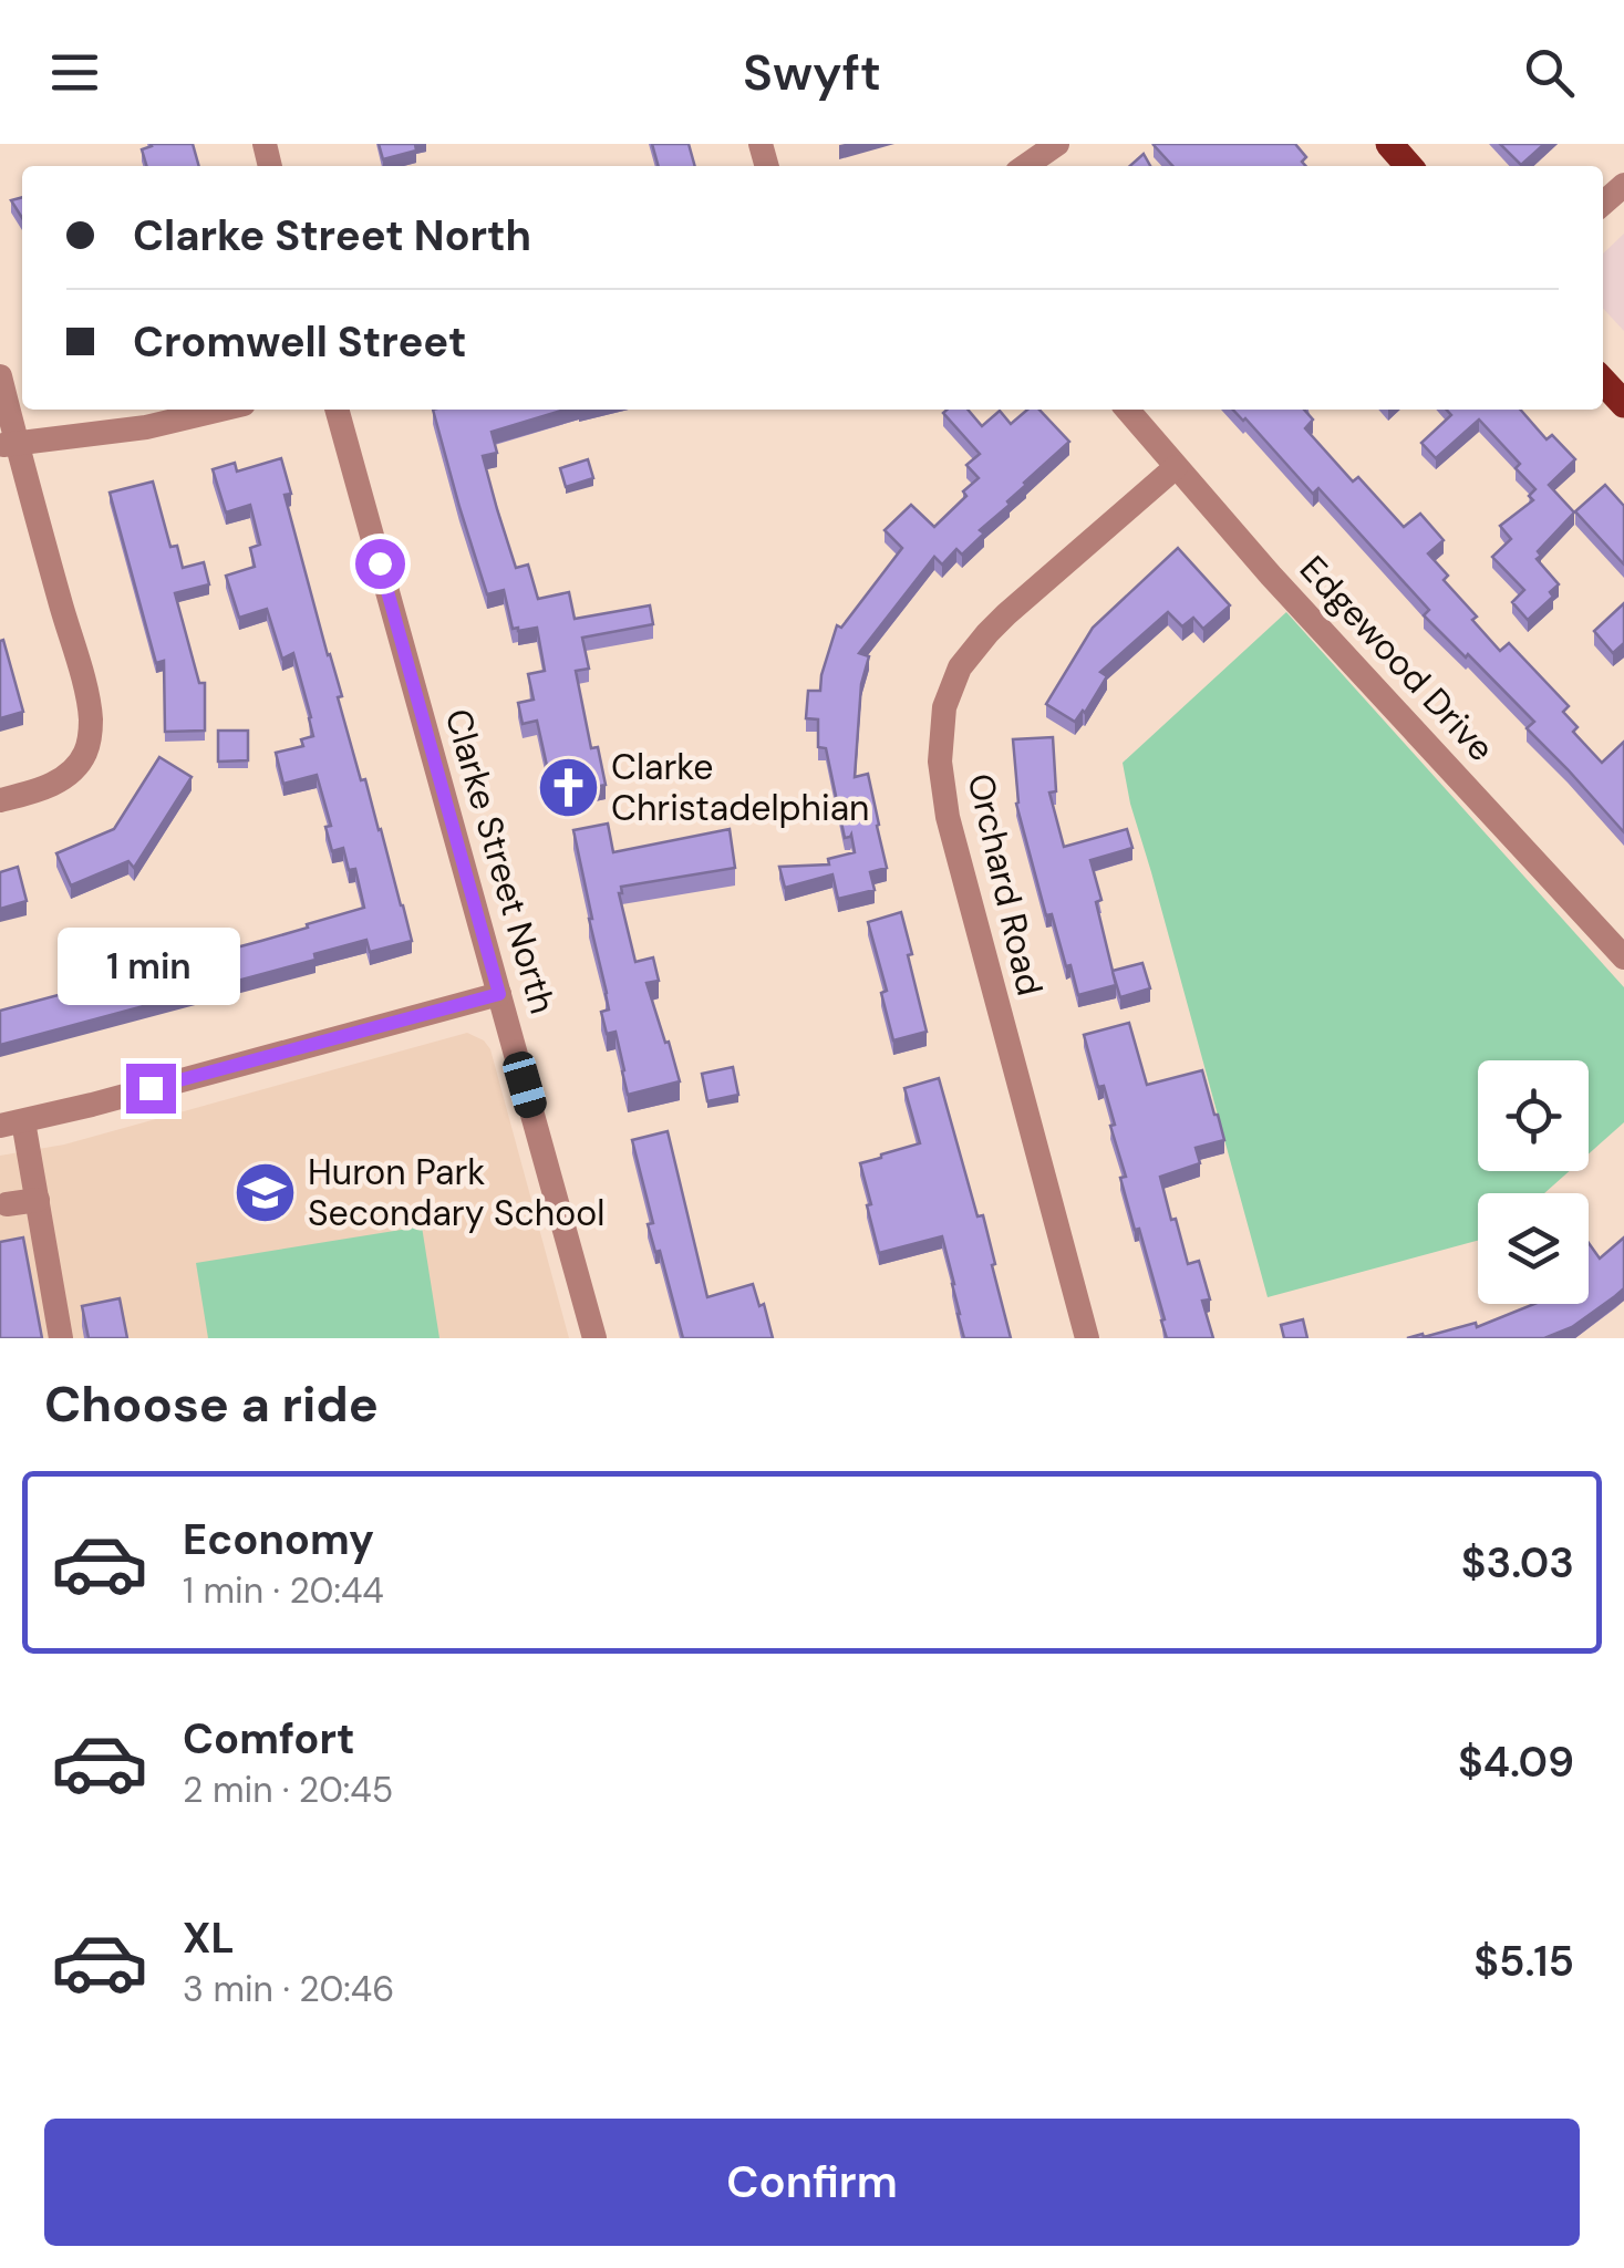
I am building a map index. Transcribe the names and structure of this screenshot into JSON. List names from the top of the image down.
{
  "streets": {
    "street": ["Edgewood Drive", "Clarke Street North", "Orchard Road"]
  },
  "crossings": [
    ["Edgewood Drive", "Orchard Road"]
  ],
  "places": {
    "church": ["Clarke Christadelphian"],
    "school or university": ["Huron Park Secondary School"]
  },
  "page": {
    "header": "Swyft",
    "banner": ["Clarke Street North", "Cromwell Street"],
    "bubble": "1 min",
    "heading": "Choose a ride",
    "list": [
      {
        "name": "Economy",
        "note": "1 min · 20:44",
        "value": "$3.03"
      },
      {
        "name": "Comfort",
        "note": "2 min · 20:45",
        "value": "$4.09"
      },
      {
        "name": "XL",
        "note": "3 min · 20:46",
        "value": "$5.15"
      }
    ],
    "buttons": "Confirm"
  }
}
